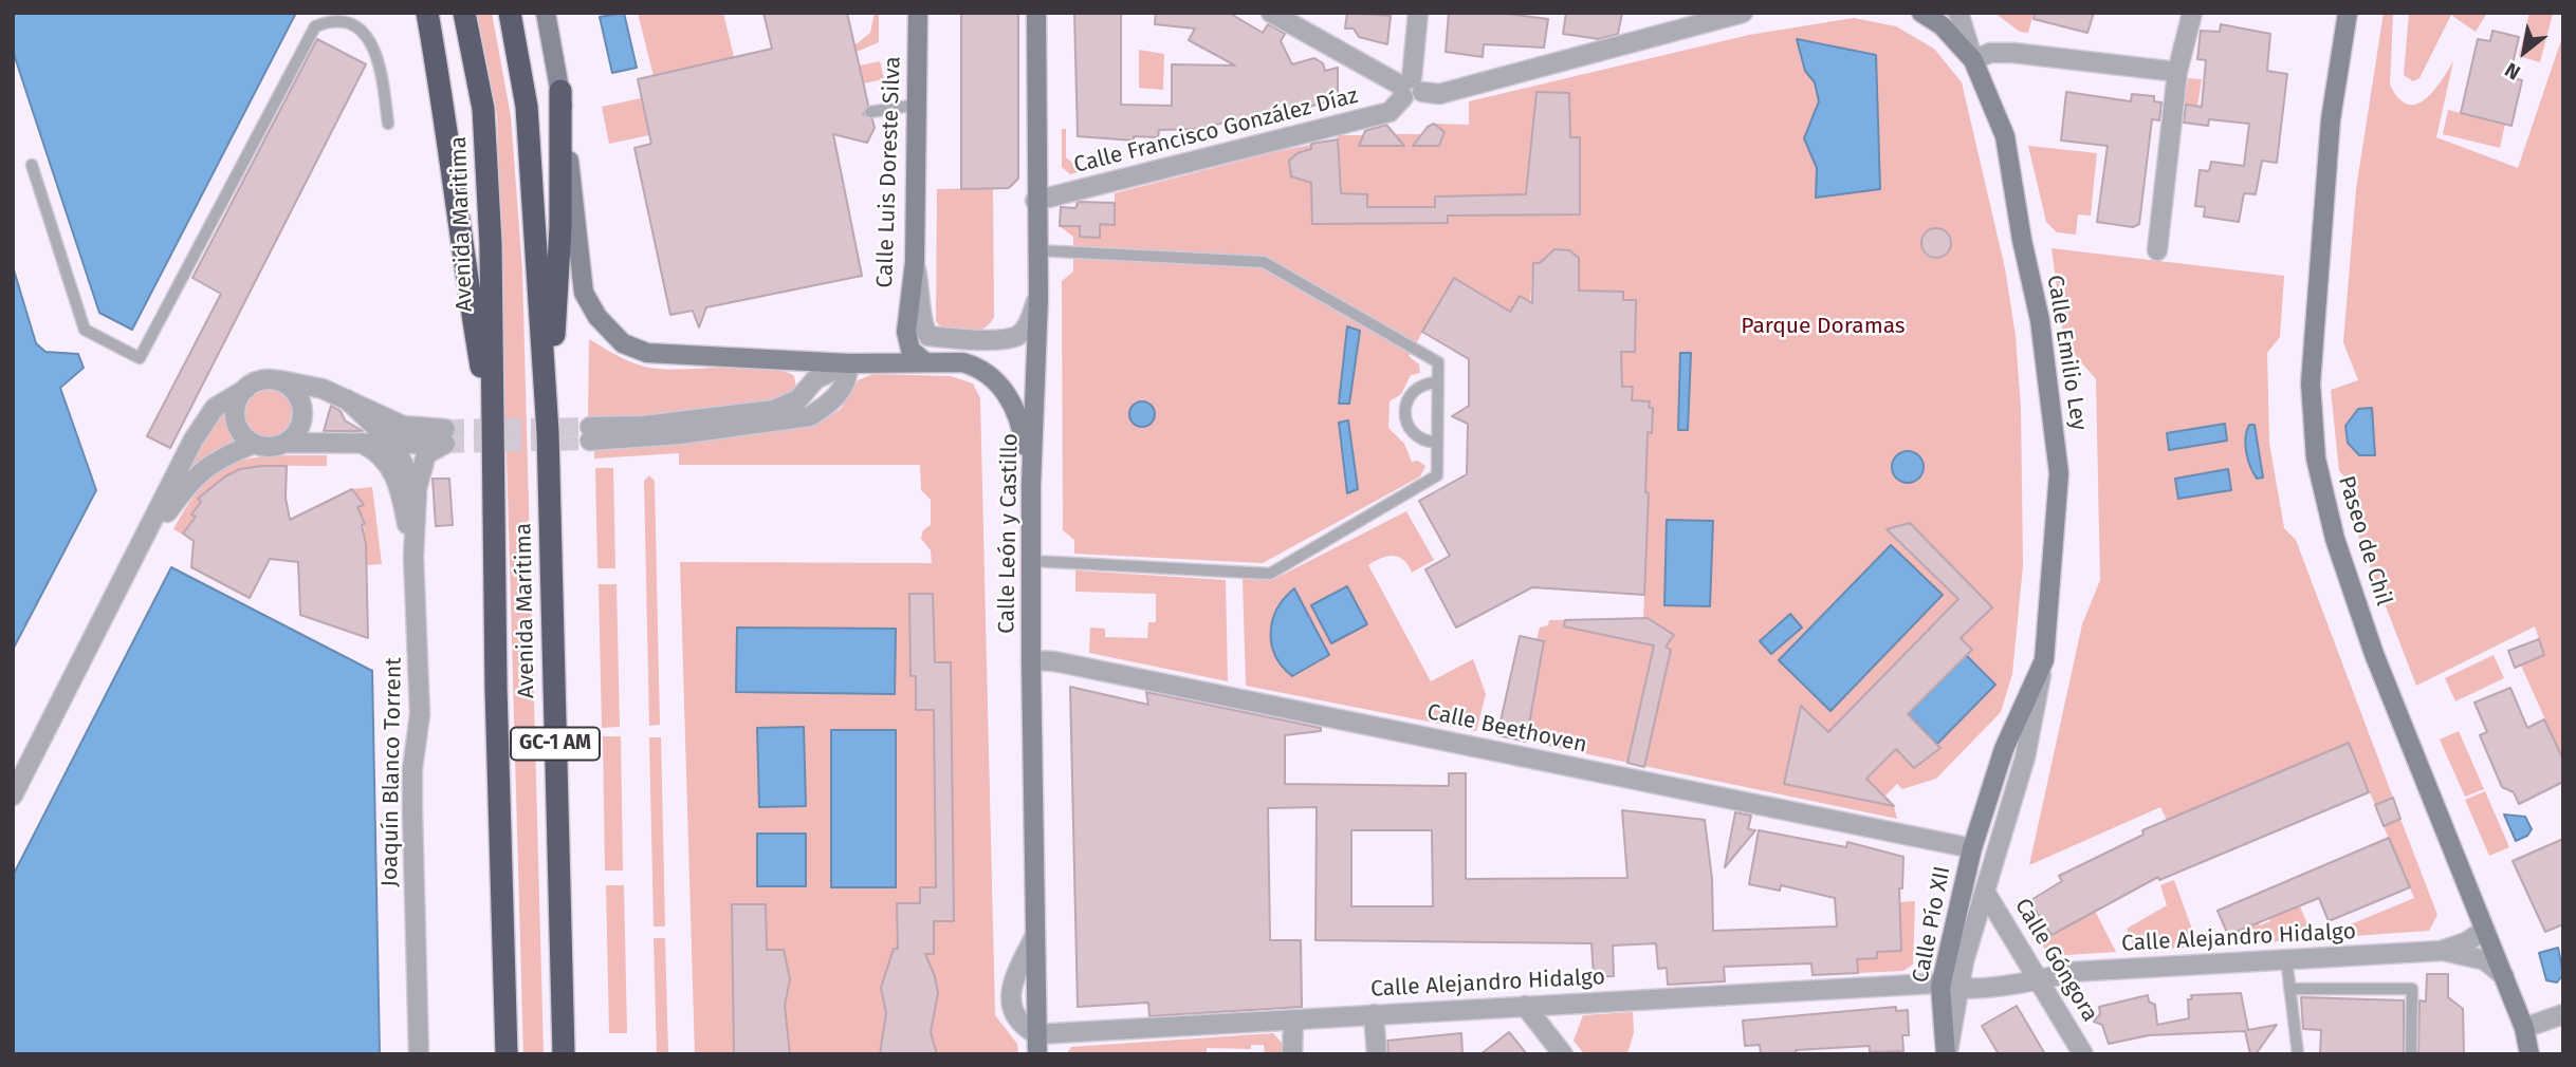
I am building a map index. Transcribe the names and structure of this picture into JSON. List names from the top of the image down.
{
  "streets": {
    "highway": ["Avenida Maritima", "Avenida Marítima", "GC-1 AM"],
    "street": [
      "Calle Francisco González Díaz",
      "Calle Luis Doreste Silva",
      "Calle Emilio Ley",
      "Calle León y Castillo",
      "Paseo de Chil",
      "Calle Beethoven",
      "Joaquín Blanco Torrent",
      "Calle Pío XII",
      "Calle Alejandro Hidalgo",
      "Calle Góngora"
    ]
  },
  "crossings": [
    ["Calle Francisco González Díaz", "Calle León y Castillo"],
    ["Avenida Maritima", "Avenida Marítima"],
    ["Calle Emilio Ley", "Calle Beethoven"],
    ["Calle Emilio Ley", "Calle Pío XII"],
    ["Calle Emilio Ley", "Calle Góngora"],
    ["Calle León y Castillo", "Calle Beethoven"],
    ["Calle León y Castillo", "Calle Alejandro Hidalgo"],
    ["Paseo de Chil", "Calle Alejandro Hidalgo"],
    ["Avenida Marítima", "GC-1 AM"],
    ["Calle Beethoven", "Calle Pío XII"],
    ["Calle Pío XII", "Calle Alejandro Hidalgo"],
    ["Calle Pío XII", "Calle Góngora"],
    ["Calle Alejandro Hidalgo", "Calle Góngora"]
  ],
  "parks": ["Parque Doramas"],
  "north": "bottom left"
}
